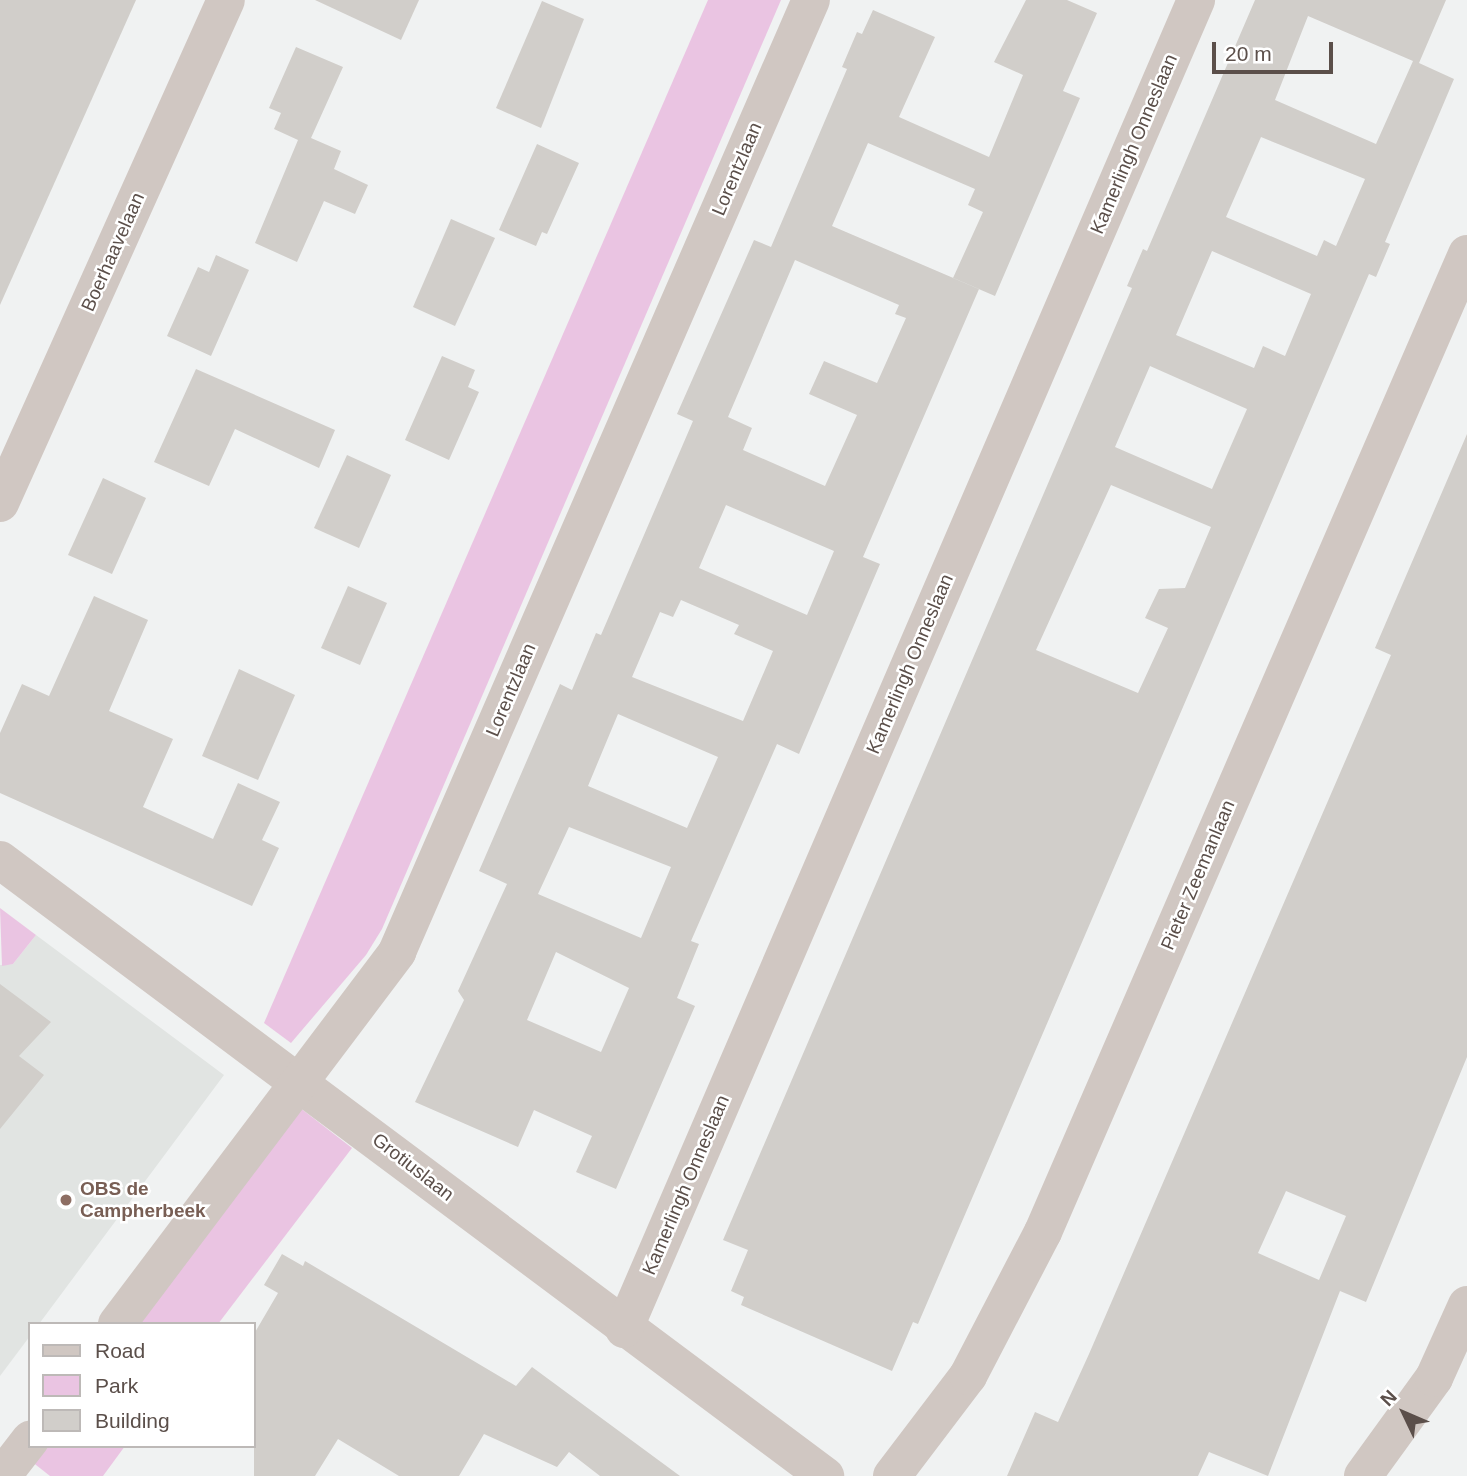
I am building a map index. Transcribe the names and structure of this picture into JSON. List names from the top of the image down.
{
  "streets": {
    "street": [
      "Kamerlingh Onneslaan",
      "Lorentzlaan",
      "Boerhaavelaan",
      "Pieter Zeemanlaan",
      "Grotiuslaan"
    ]
  },
  "crossings": [
    ["Kamerlingh Onneslaan", "Grotiuslaan"],
    ["Lorentzlaan", "Grotiuslaan"]
  ],
  "places": ["OBS de Campherbeek"],
  "legend": ["Road", "Park", "Building"],
  "scale_bar": "20 m",
  "north": "top left"
}
